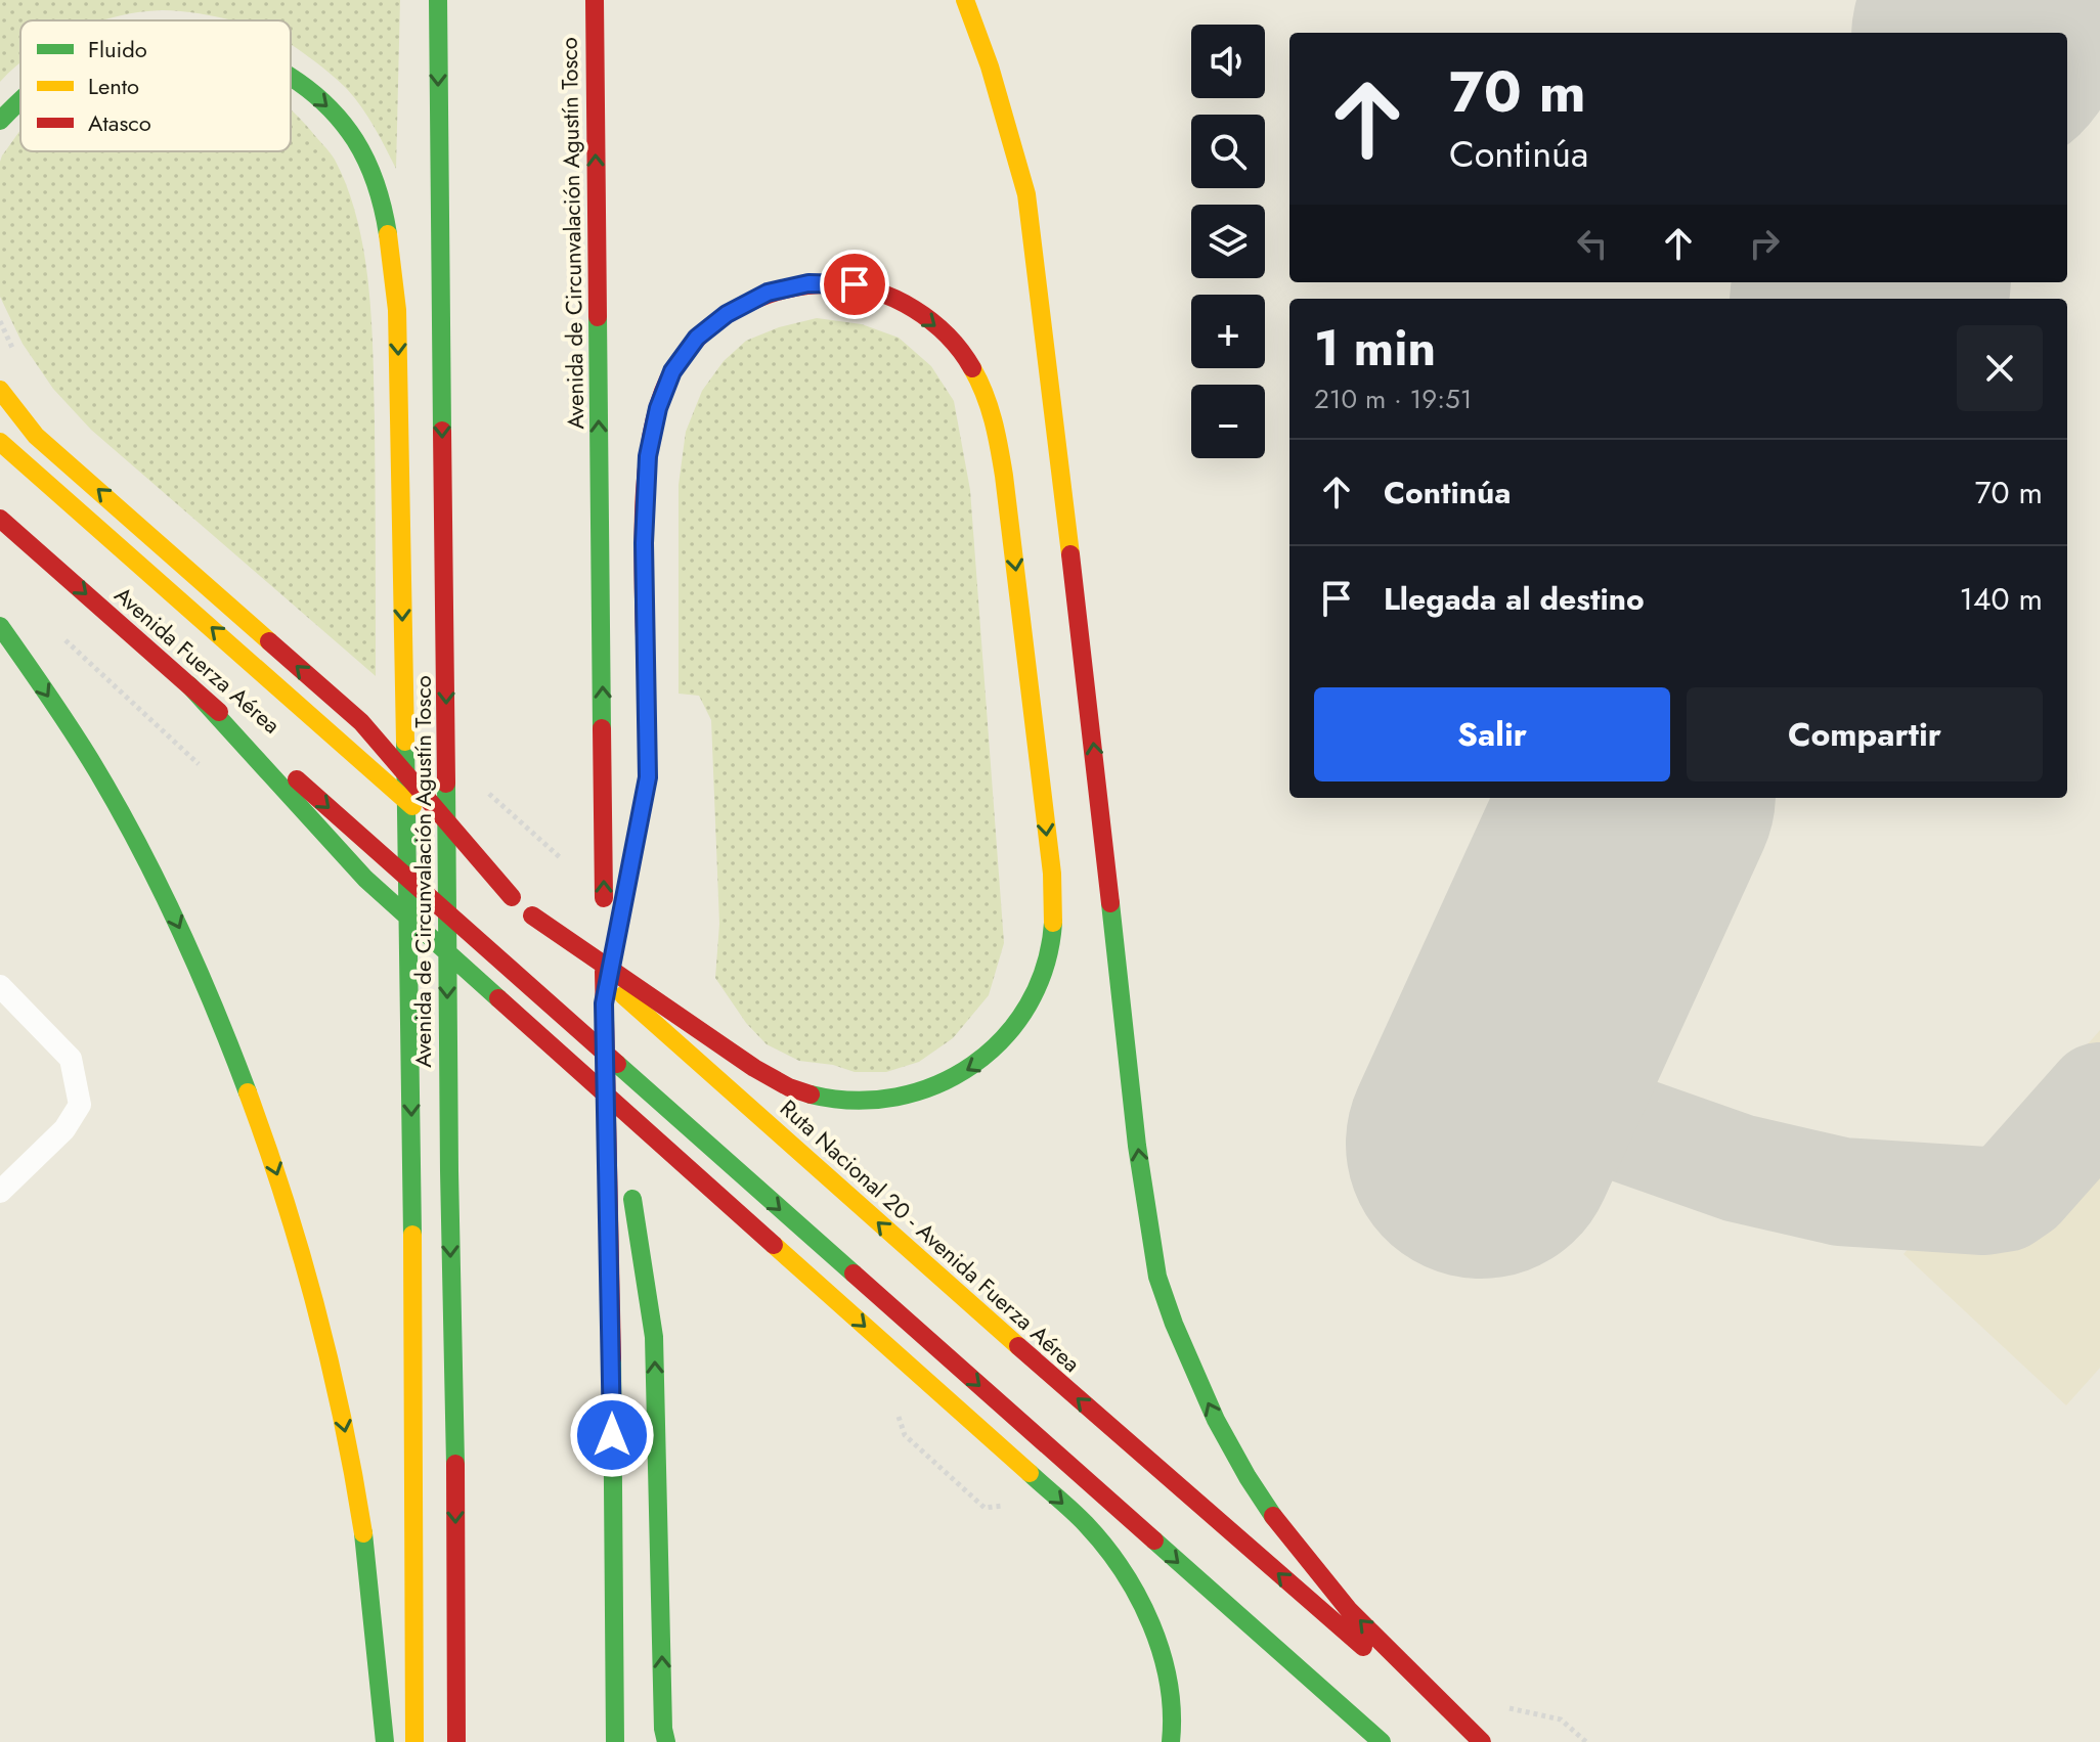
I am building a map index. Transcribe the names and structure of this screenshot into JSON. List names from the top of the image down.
{
  "streets": {
    "main road": ["Avenida de Circunvalación Agustín Tosco", "Avenida Fuerza Aérea", "Ruta Nacional 20 - Avenida Fuerza Aérea"]
  },
  "crossings": [
    ["Avenida Fuerza Aérea", "Ruta Nacional 20 - Avenida Fuerza Aérea"]
  ],
  "legend": ["Fluido", "Lento", "Atasco"],
  "page": {
    "map_buttons": ["+", "−"],
    "turn": ["70 m", "Continúa"],
    "heading": ["1 min", "210 m · 19:51"],
    "list": [
      {
        "name": "Continúa",
        "value": "70 m"
      },
      {
        "name": "Llegada al destino",
        "value": "140 m"
      }
    ],
    "buttons": ["Salir", "Compartir"]
  }
}
